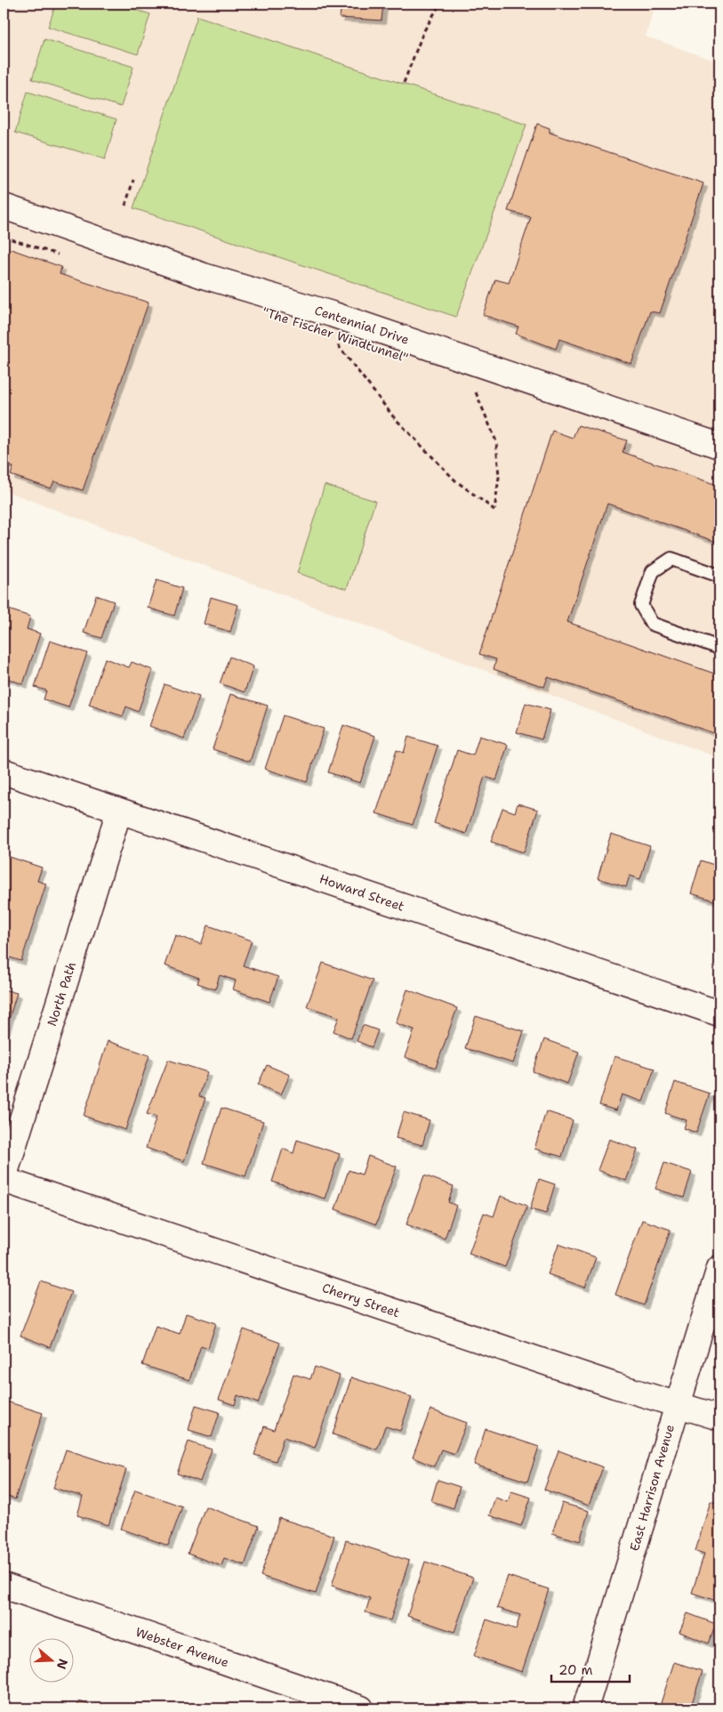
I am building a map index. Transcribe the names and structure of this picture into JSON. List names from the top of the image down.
{
  "streets": {
    "street": [
      "Centennial Drive",
      "Howard Street",
      "North Path",
      "Cherry Street",
      "East Harrison Avenue",
      "Webster Avenue"
    ],
    "path": ["\"The Fischer Windtunnel\""]
  },
  "crossings": [
    ["Howard Street", "North Path"],
    ["North Path", "Cherry Street"],
    ["Cherry Street", "East Harrison Avenue"]
  ],
  "scale_bar": "20 m",
  "north": "right"
}
